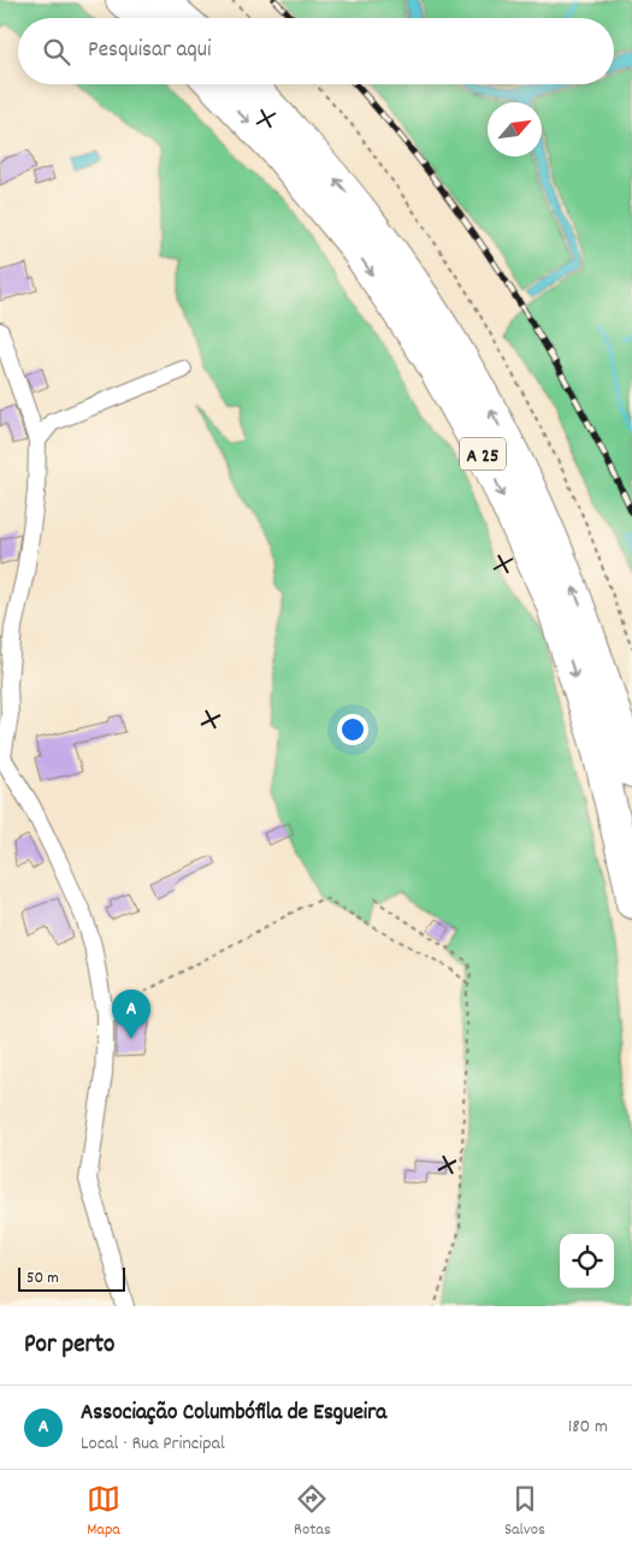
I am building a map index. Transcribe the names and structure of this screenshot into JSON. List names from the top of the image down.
{
  "streets": {
    "highway": ["A 25"]
  },
  "scale_bar": "50 m",
  "north": "top right",
  "page": {
    "search": "Pesquisar aqui",
    "pins": "A",
    "scale": "50 m",
    "heading": "Por perto",
    "list": [
      {
        "mark": "A",
        "name": "Associação Columbófila de Esgueira",
        "note": "Local · Rua Principal",
        "value": "180 m"
      }
    ],
    "nav": ["Mapa", "Rotas", "Salvos"]
  }
}
